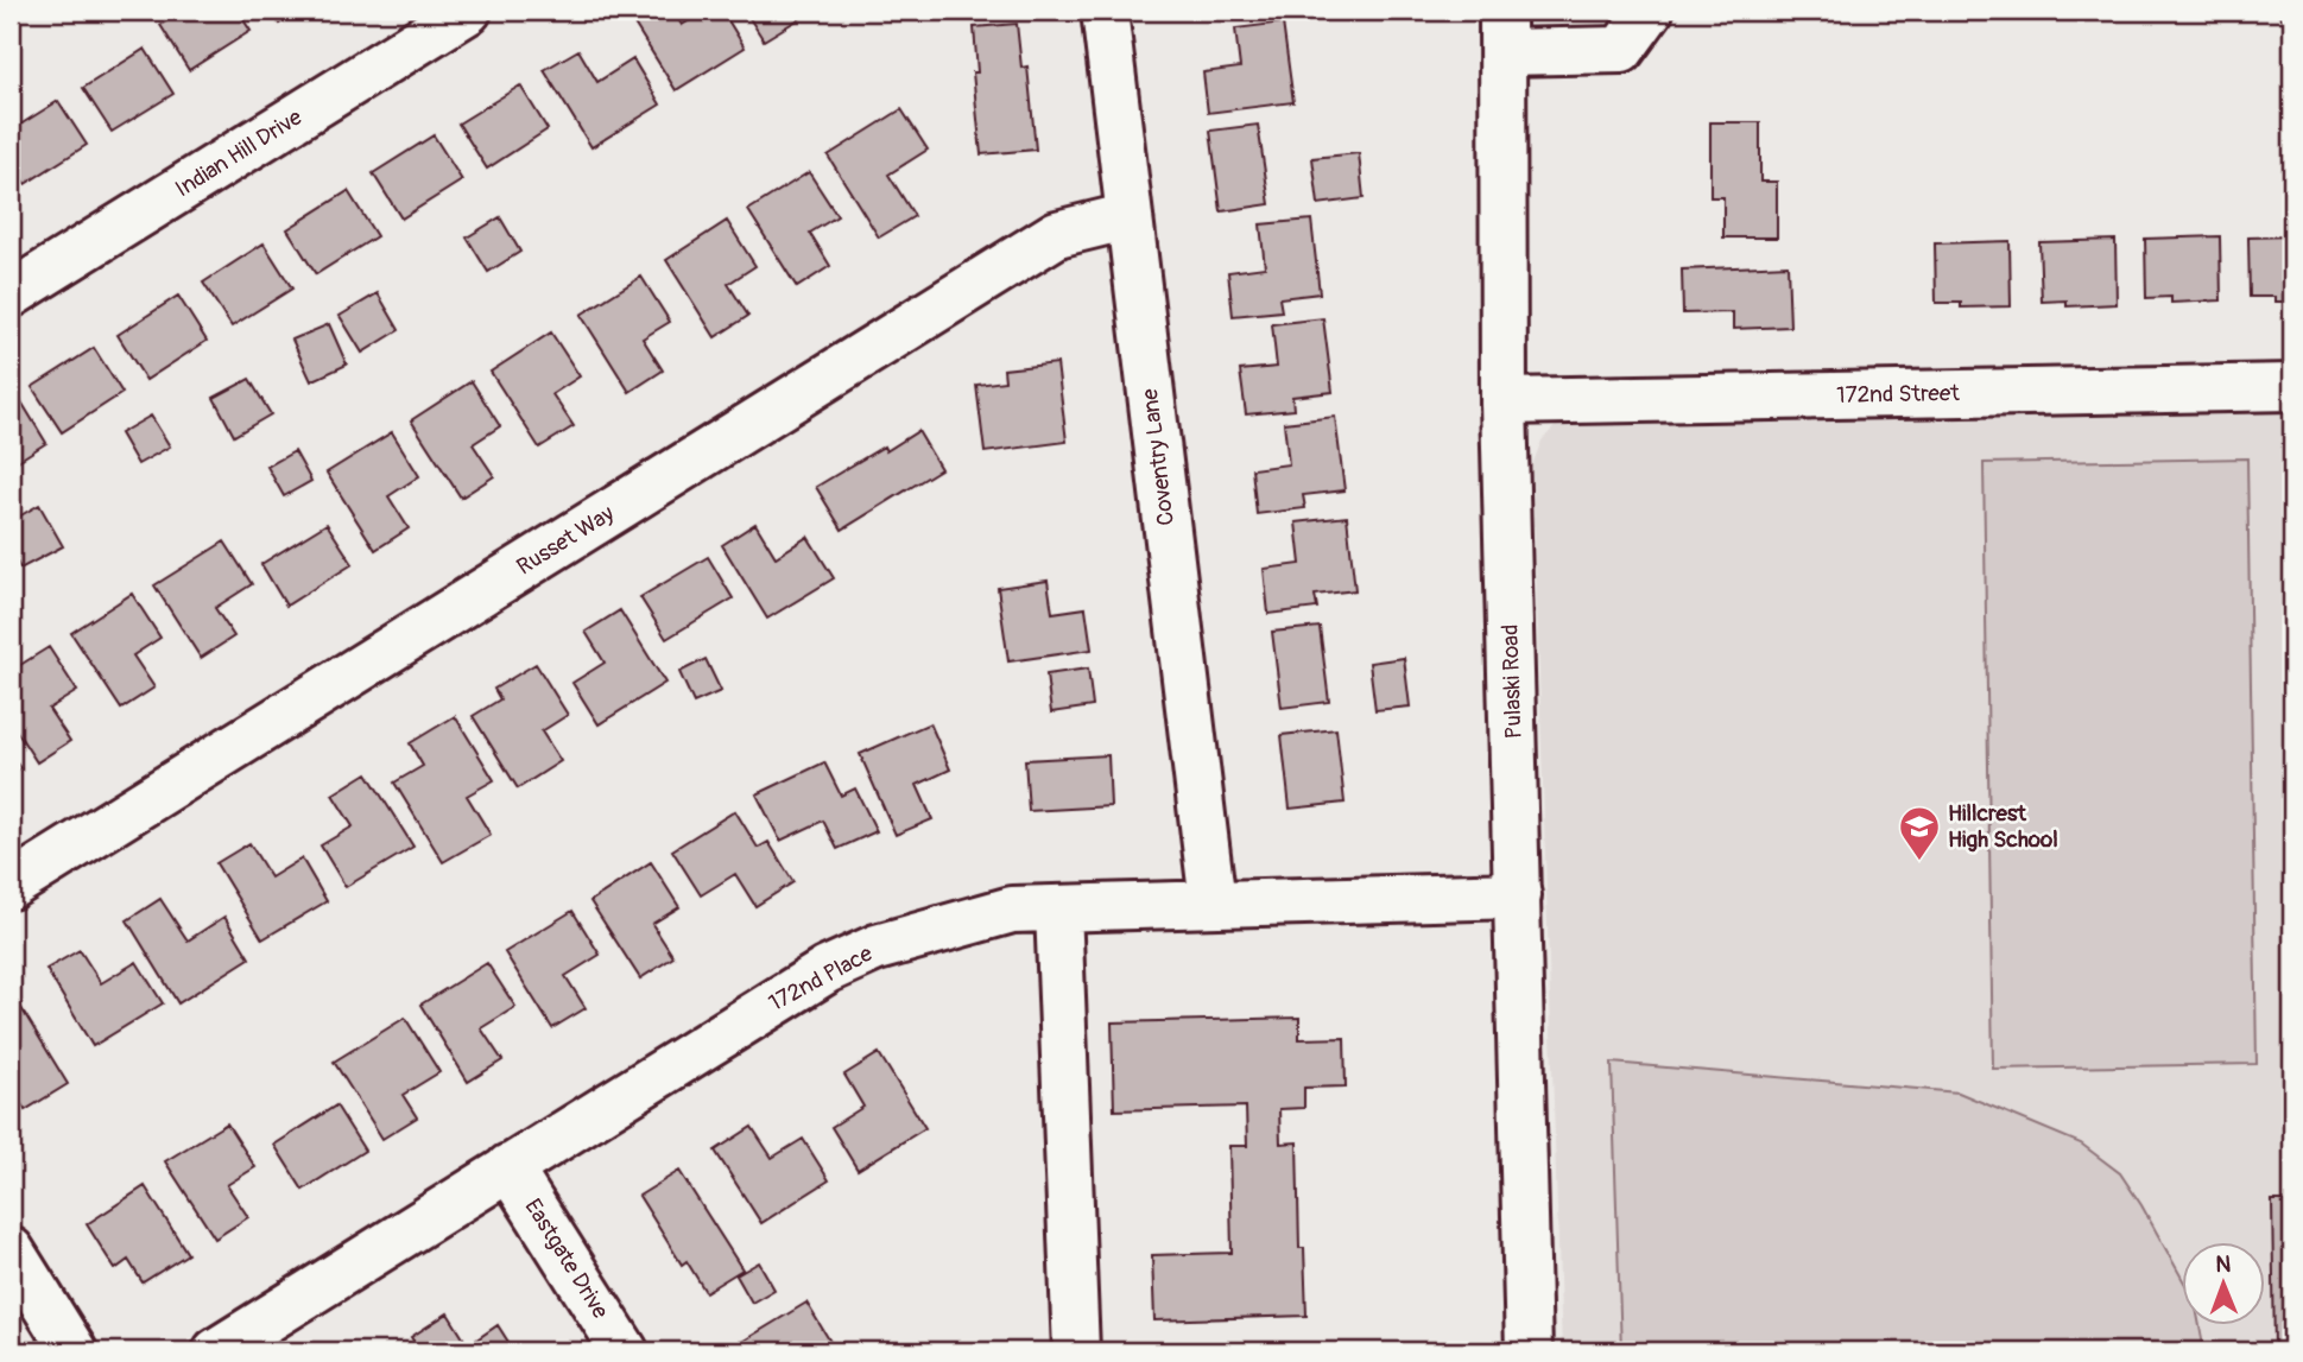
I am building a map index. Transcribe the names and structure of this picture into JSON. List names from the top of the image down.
{
  "streets": {
    "street": [
      "Indian Hill Drive",
      "172nd Street",
      "Coventry Lane",
      "Russet Way",
      "Pulaski Road",
      "172nd Place",
      "Eastgate Drive"
    ]
  },
  "crossings": [
    ["172nd Street", "Pulaski Road"],
    ["Coventry Lane", "Russet Way"],
    ["Coventry Lane", "172nd Place"],
    ["Pulaski Road", "172nd Place"],
    ["172nd Place", "Eastgate Drive"]
  ],
  "places": {
    "school or university": ["Hillcrest High School"]
  },
  "north": "top"
}
